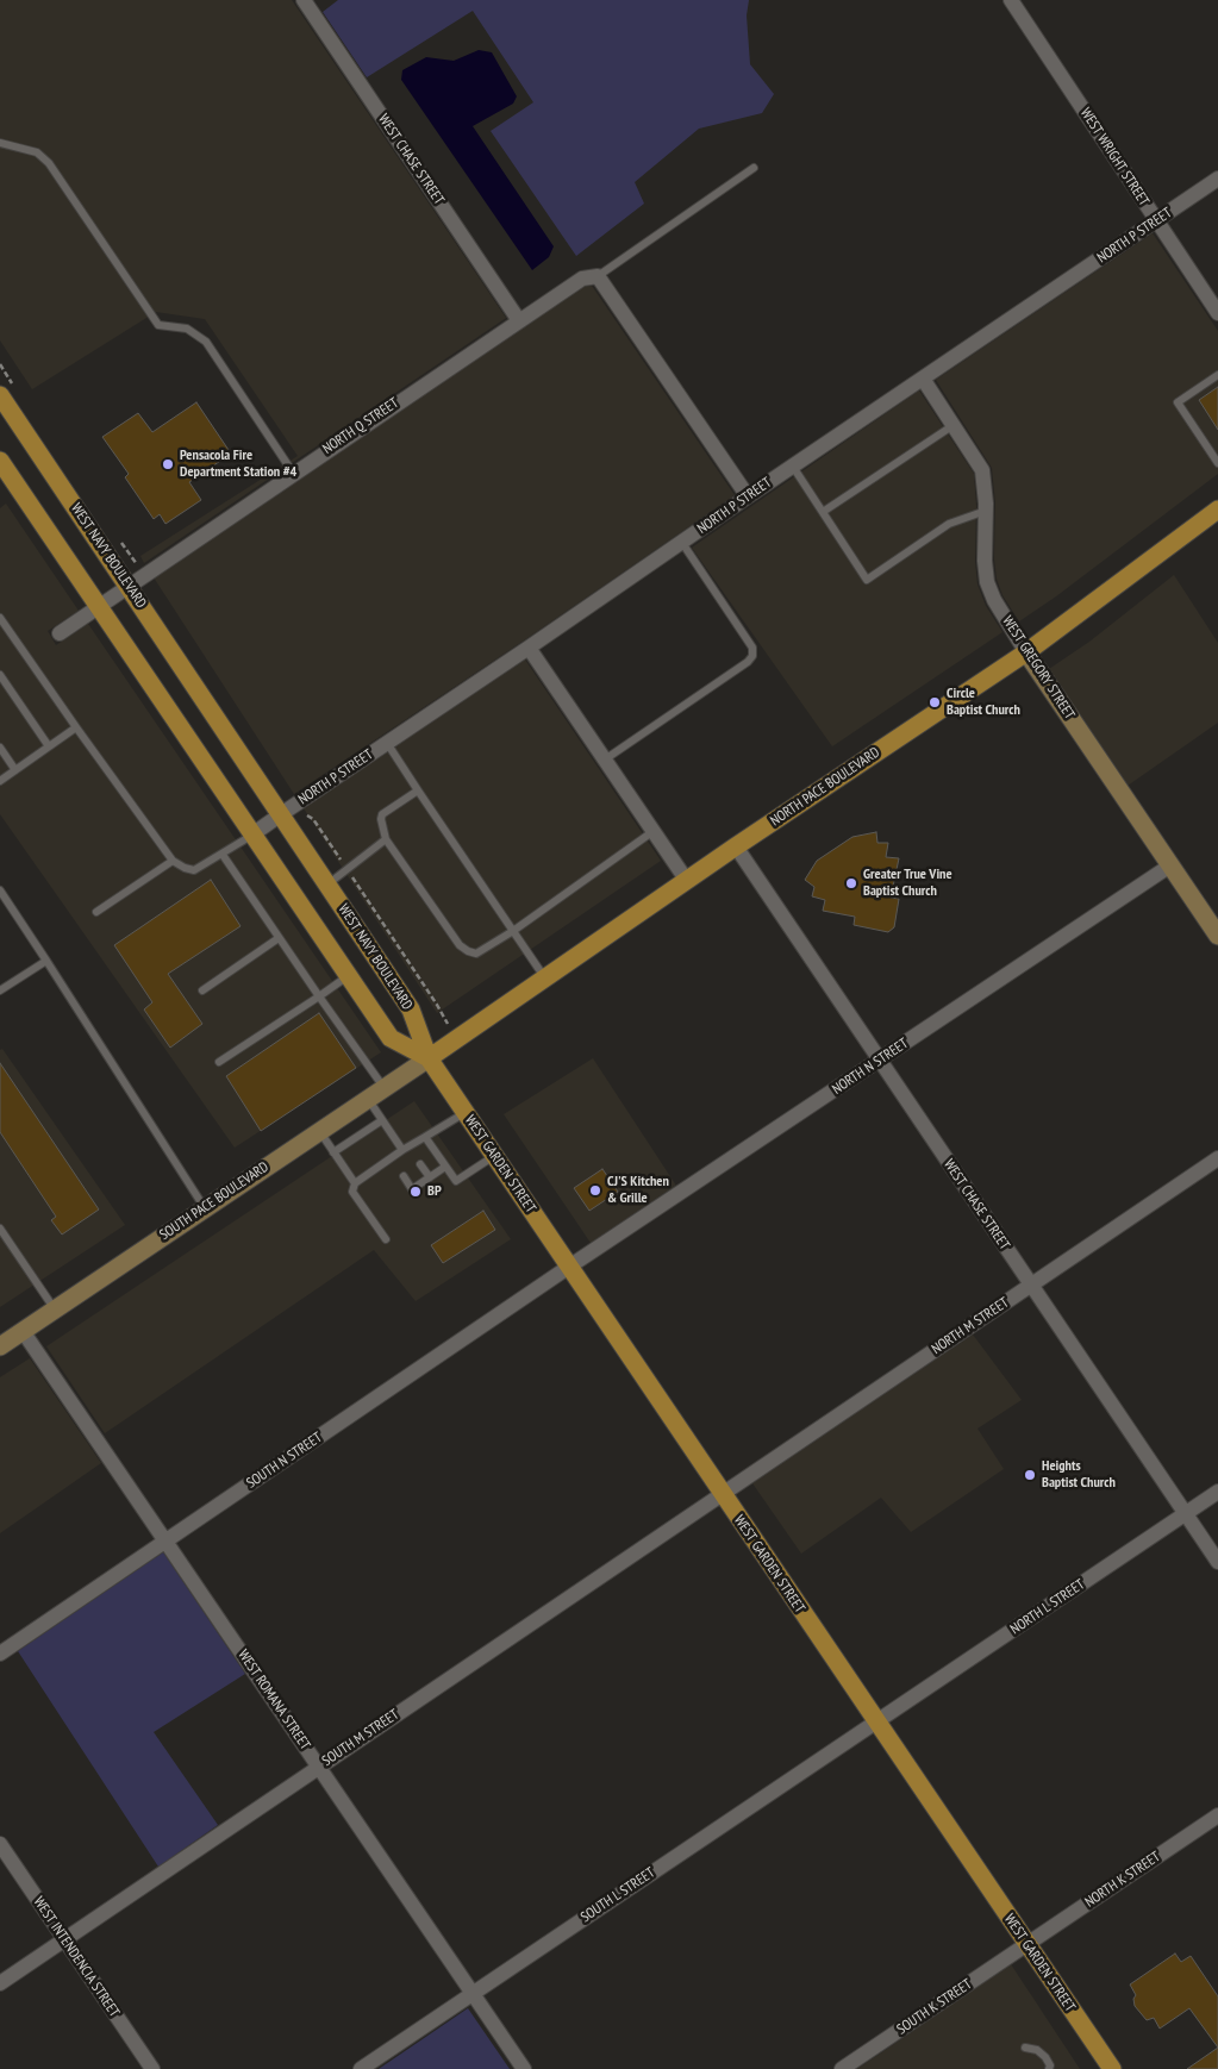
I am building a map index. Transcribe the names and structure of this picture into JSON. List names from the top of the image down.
{
  "streets": {
    "main road": [
      "WEST NAVY BOULEVARD",
      "WEST GREGORY STREET",
      "NORTH PACE BOULEVARD",
      "WEST GARDEN STREET",
      "SOUTH PACE BOULEVARD"
    ],
    "street": [
      "WEST WRIGHT STREET",
      "WEST CHASE STREET",
      "NORTH P STREET",
      "NORTH Q STREET",
      "NORTH N STREET",
      "NORTH M STREET",
      "SOUTH N STREET",
      "NORTH L STREET",
      "WEST ROMANA STREET",
      "SOUTH M STREET",
      "NORTH K STREET",
      "SOUTH L STREET",
      "WEST INTENDENCIA STREET",
      "SOUTH K STREET"
    ]
  },
  "crossings": [
    ["WEST WRIGHT STREET", "NORTH P STREET"],
    ["WEST CHASE STREET", "NORTH Q STREET"],
    ["WEST CHASE STREET", "NORTH PACE BOULEVARD"],
    ["WEST CHASE STREET", "NORTH N STREET"],
    ["WEST CHASE STREET", "NORTH M STREET"],
    ["WEST CHASE STREET", "NORTH L STREET"],
    ["NORTH P STREET", "WEST NAVY BOULEVARD"],
    ["NORTH P STREET", "WEST GREGORY STREET"],
    ["NORTH Q STREET", "WEST NAVY BOULEVARD"],
    ["WEST NAVY BOULEVARD", "NORTH PACE BOULEVARD"],
    ["WEST NAVY BOULEVARD", "WEST GARDEN STREET"],
    ["WEST NAVY BOULEVARD", "SOUTH PACE BOULEVARD"],
    ["WEST GREGORY STREET", "NORTH PACE BOULEVARD"],
    ["WEST GREGORY STREET", "NORTH N STREET"],
    ["NORTH PACE BOULEVARD", "WEST GARDEN STREET"],
    ["NORTH PACE BOULEVARD", "SOUTH PACE BOULEVARD"],
    ["NORTH N STREET", "WEST GARDEN STREET"],
    ["NORTH N STREET", "SOUTH N STREET"],
    ["WEST GARDEN STREET", "SOUTH PACE BOULEVARD"],
    ["WEST GARDEN STREET", "NORTH M STREET"],
    ["WEST GARDEN STREET", "SOUTH N STREET"],
    ["WEST GARDEN STREET", "NORTH L STREET"],
    ["WEST GARDEN STREET", "SOUTH M STREET"],
    ["WEST GARDEN STREET", "NORTH K STREET"],
    ["WEST GARDEN STREET", "SOUTH L STREET"],
    ["WEST GARDEN STREET", "SOUTH K STREET"],
    ["SOUTH PACE BOULEVARD", "WEST ROMANA STREET"],
    ["NORTH M STREET", "SOUTH M STREET"],
    ["SOUTH N STREET", "WEST ROMANA STREET"],
    ["NORTH L STREET", "SOUTH L STREET"],
    ["WEST ROMANA STREET", "SOUTH M STREET"],
    ["WEST ROMANA STREET", "SOUTH L STREET"],
    ["SOUTH M STREET", "WEST INTENDENCIA STREET"],
    ["NORTH K STREET", "SOUTH K STREET"]
  ],
  "places": [
    "Pensacola Fire Department Station #4",
    "Circle Baptist Church",
    "Greater True Vine Baptist Church",
    "CJ'S Kitchen & Grille",
    "BP",
    "Heights Baptist Church"
  ]
}
